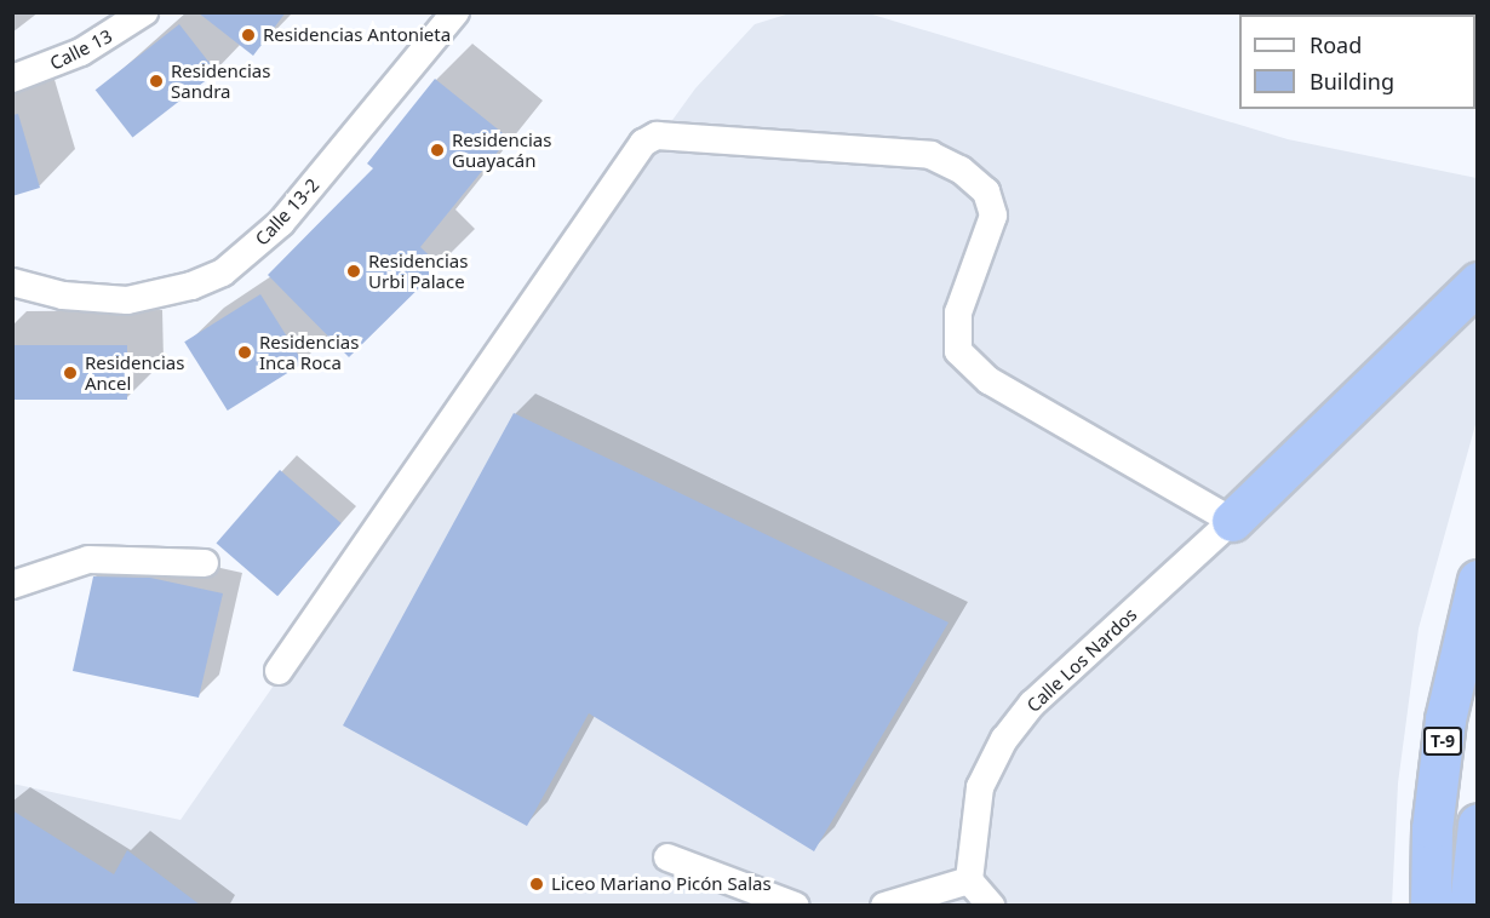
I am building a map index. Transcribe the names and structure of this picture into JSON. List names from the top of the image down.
{
  "streets": {
    "highway": ["T-9"],
    "street": ["Calle 13", "Calle 13-2", "Calle Los Nardos"]
  },
  "places": [
    "Residencias Antonieta",
    "Residencias Sandra",
    "Residencias Guayacán",
    "Residencias Urbi Palace",
    "Residencias Inca Roca",
    "Residencias Ancel",
    "Liceo Mariano Picón Salas"
  ],
  "legend": ["Road", "Building"]
}
